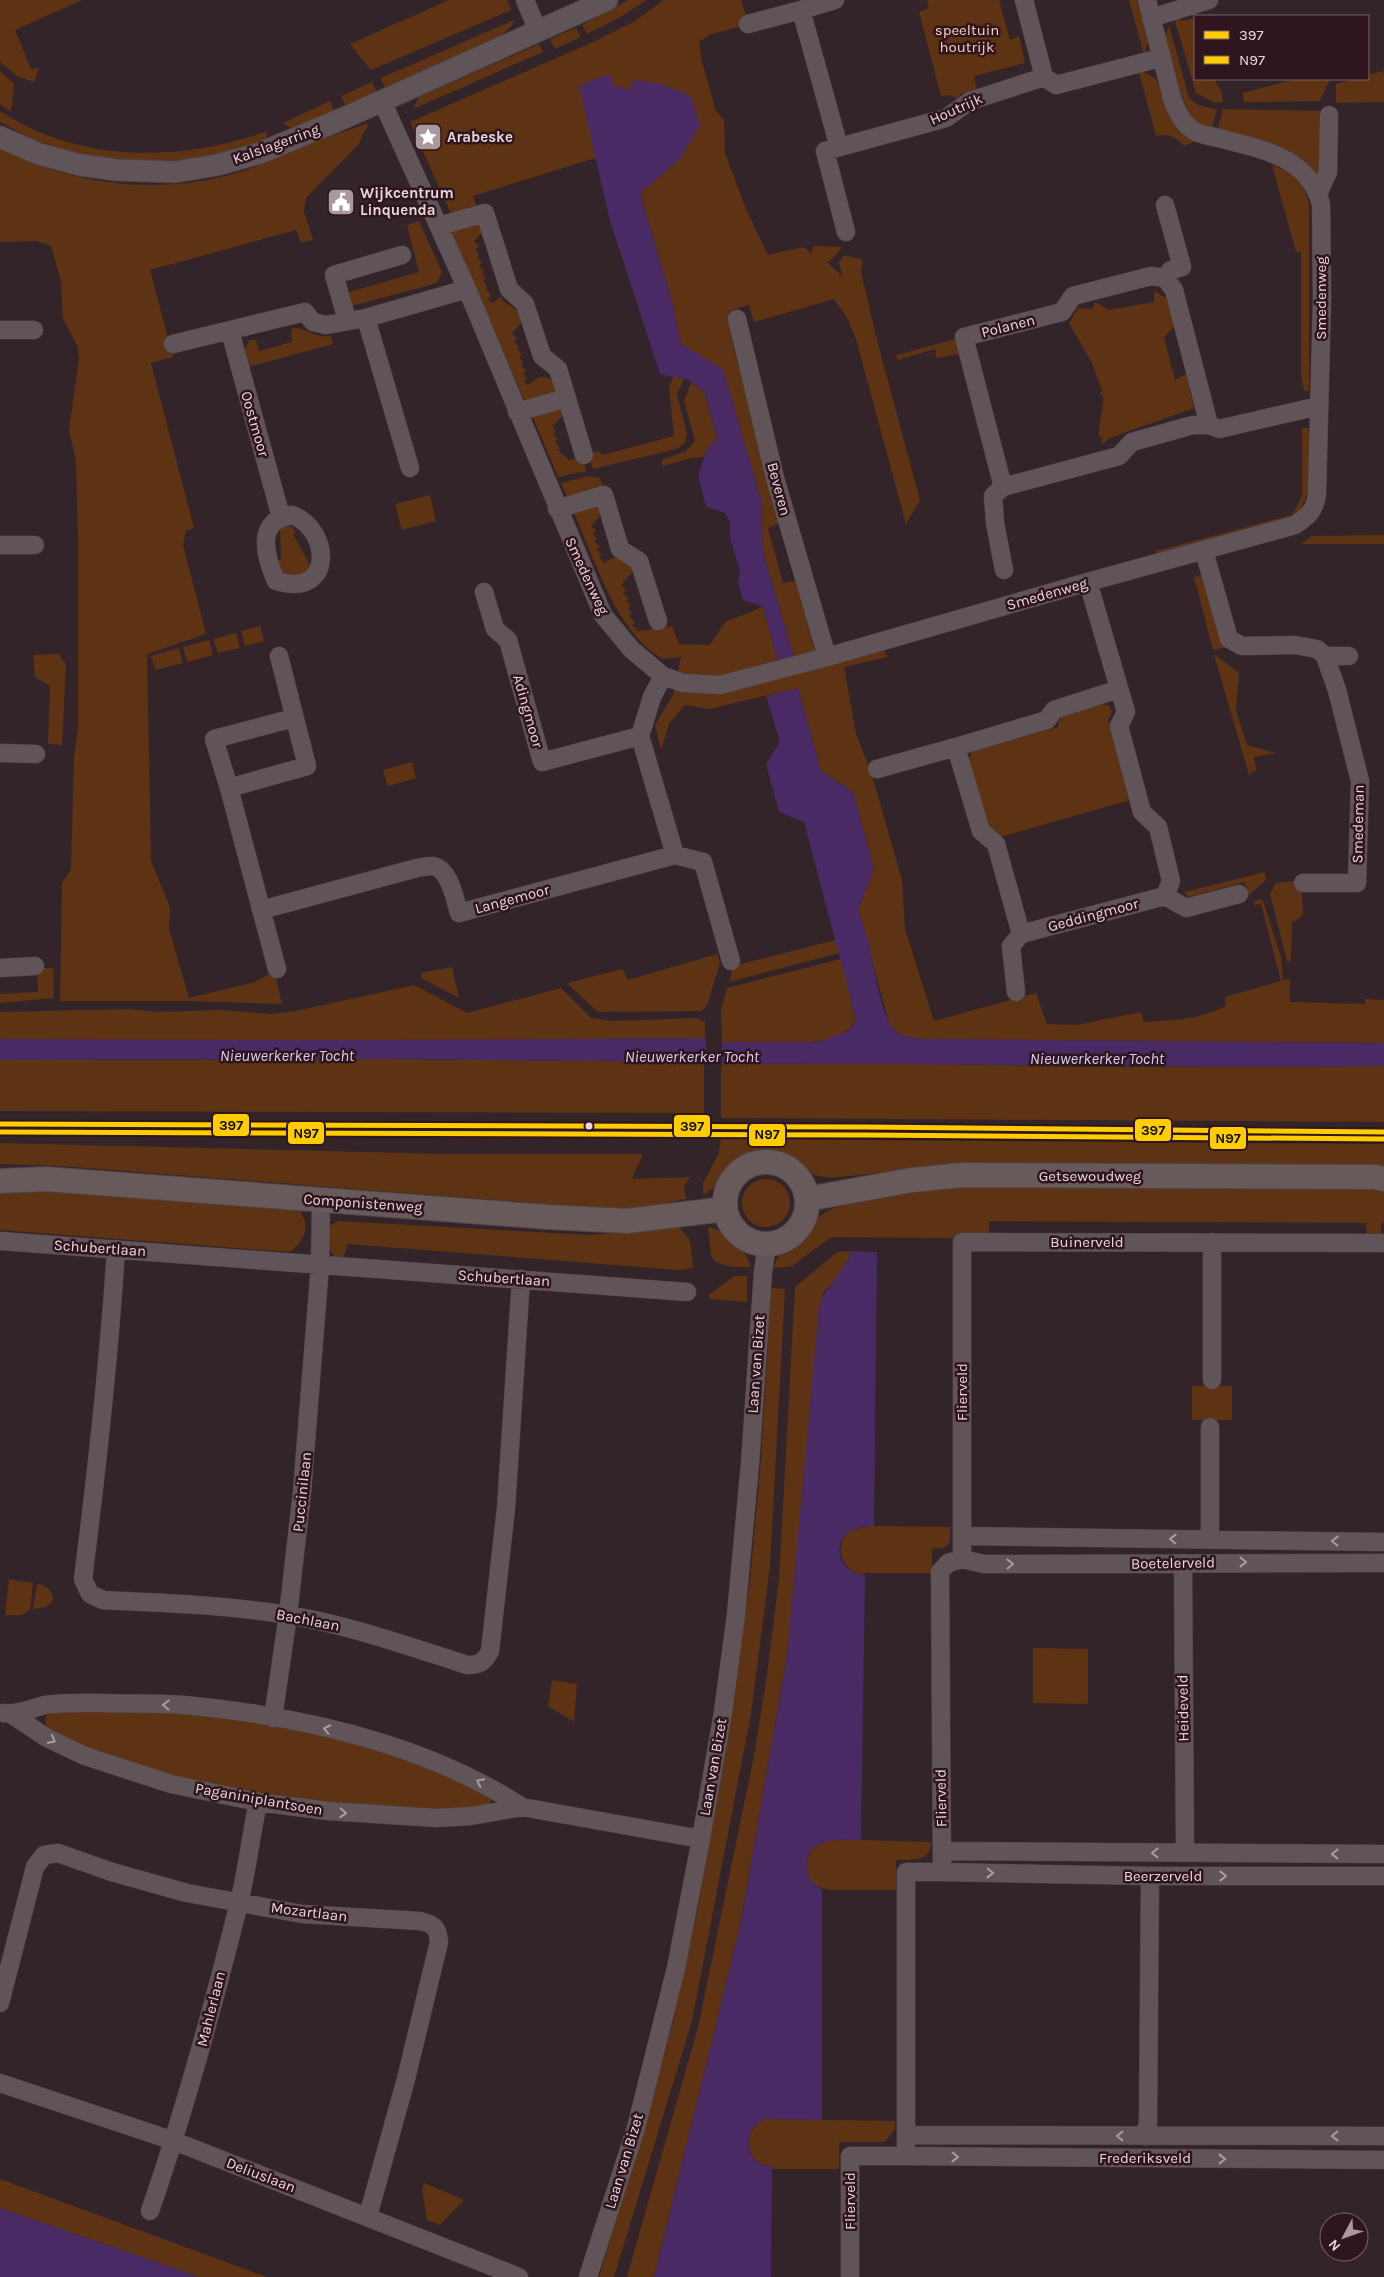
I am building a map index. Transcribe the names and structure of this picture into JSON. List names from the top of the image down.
{
  "streets": {
    "main road": ["Getsewoudweg", "Componistenweg"],
    "street": [
      "Houtrijk",
      "Kalslagerring",
      "Smedenweg",
      "Polanen",
      "Oostmoor",
      "Beveren",
      "Adingmoor",
      "Smedeman",
      "Langemoor",
      "Geddingmoor",
      "Buinerveld",
      "Schubertlaan",
      "Laan van Bizet",
      "Flierveld",
      "Puccinilaan",
      "Boetelerveld",
      "Bachlaan",
      "Heideveld",
      "Paganiniplantsoen",
      "Beerzerveld",
      "Mozartlaan",
      "Mahlerlaan",
      "Frederiksveld",
      "Deliuslaan"
    ]
  },
  "crossings": [
    ["Kalslagerring", "Smedenweg"],
    ["Smedenweg", "Beveren"],
    ["Getsewoudweg", "Componistenweg"],
    ["Getsewoudweg", "Laan van Bizet"],
    ["Componistenweg", "Laan van Bizet"],
    ["Buinerveld", "Flierveld"],
    ["Schubertlaan", "Puccinilaan"],
    ["Schubertlaan", "Bachlaan"],
    ["Laan van Bizet", "Paganiniplantsoen"],
    ["Flierveld", "Boetelerveld"],
    ["Flierveld", "Beerzerveld"],
    ["Flierveld", "Frederiksveld"],
    ["Puccinilaan", "Bachlaan"],
    ["Puccinilaan", "Paganiniplantsoen"],
    ["Boetelerveld", "Heideveld"],
    ["Heideveld", "Beerzerveld"],
    ["Paganiniplantsoen", "Mahlerlaan"],
    ["Mozartlaan", "Mahlerlaan"],
    ["Mozartlaan", "Deliuslaan"],
    ["Mahlerlaan", "Deliuslaan"]
  ],
  "water": ["Nieuwerkerker Tocht"],
  "parks": ["speeltuin houtrijk"],
  "places": {
    "place": ["Arabeske"],
    "public building": ["Wijkcentrum Linquenda"]
  },
  "lines": ["transit line 397", "transit line N97"],
  "legend": ["397", "N97"],
  "north": "bottom left"
}
